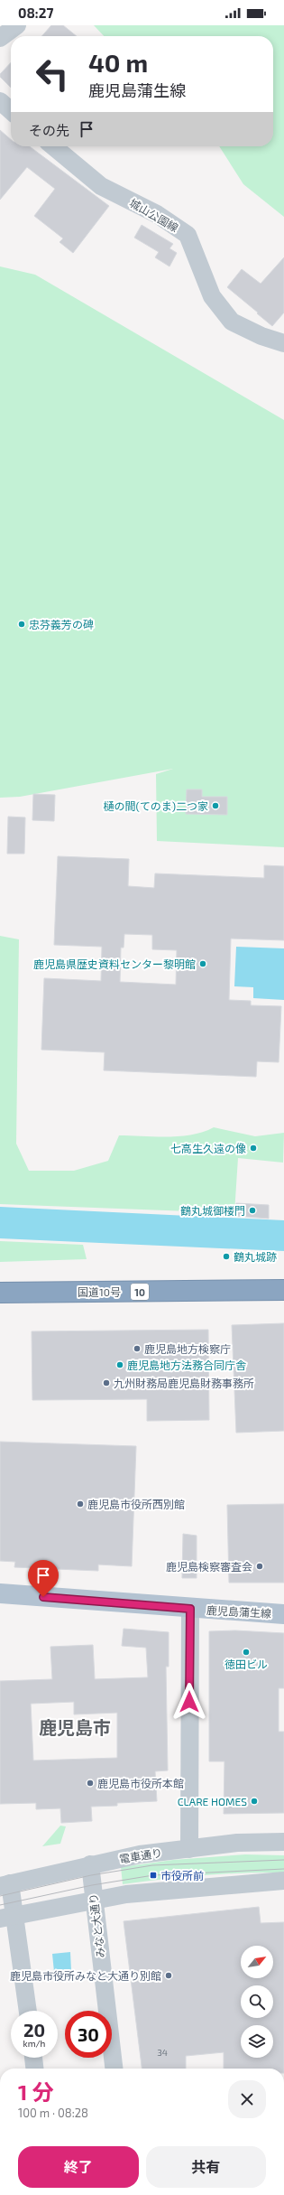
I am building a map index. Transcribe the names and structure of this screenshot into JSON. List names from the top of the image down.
{
  "streets": {
    "highway": ["国道10号", "10"],
    "main road": ["鹿児島蒲生線"],
    "street": ["城山公園線", "電車通り", "みなと大通り"]
  },
  "crossings": [
    ["電車通り", "みなと大通り"]
  ],
  "districts": ["鹿児島市"],
  "places": {
    "other": [
      "忠芬義芳の碑",
      "樋の間(てのま)二つ家",
      "鹿児島県歴史資料センター黎明館",
      "七高生久遠の像",
      "鶴丸城御楼門",
      "鶴丸城跡",
      "鹿児島地方検察庁",
      "鹿児島地方法務合同庁舎",
      "九州財務局鹿児島財務事務所",
      "鹿児島市役所西別館",
      "鹿児島検察審査会",
      "徳田ビル",
      "鹿児島市役所本館",
      "CLARE HOMES",
      "鹿児島市役所みなと大通り別館"
    ],
    "transit": ["市役所前"]
  },
  "house_numbers": ["34"],
  "north": "top right",
  "page": {
    "status": "08:27",
    "turn": ["40 m", "鹿児島蒲生線"],
    "then": "その先",
    "speed": "20 km/h",
    "limit": "30",
    "heading": ["1 分", "100 m · 08:28"],
    "buttons": ["終了", "共有"]
  }
}
